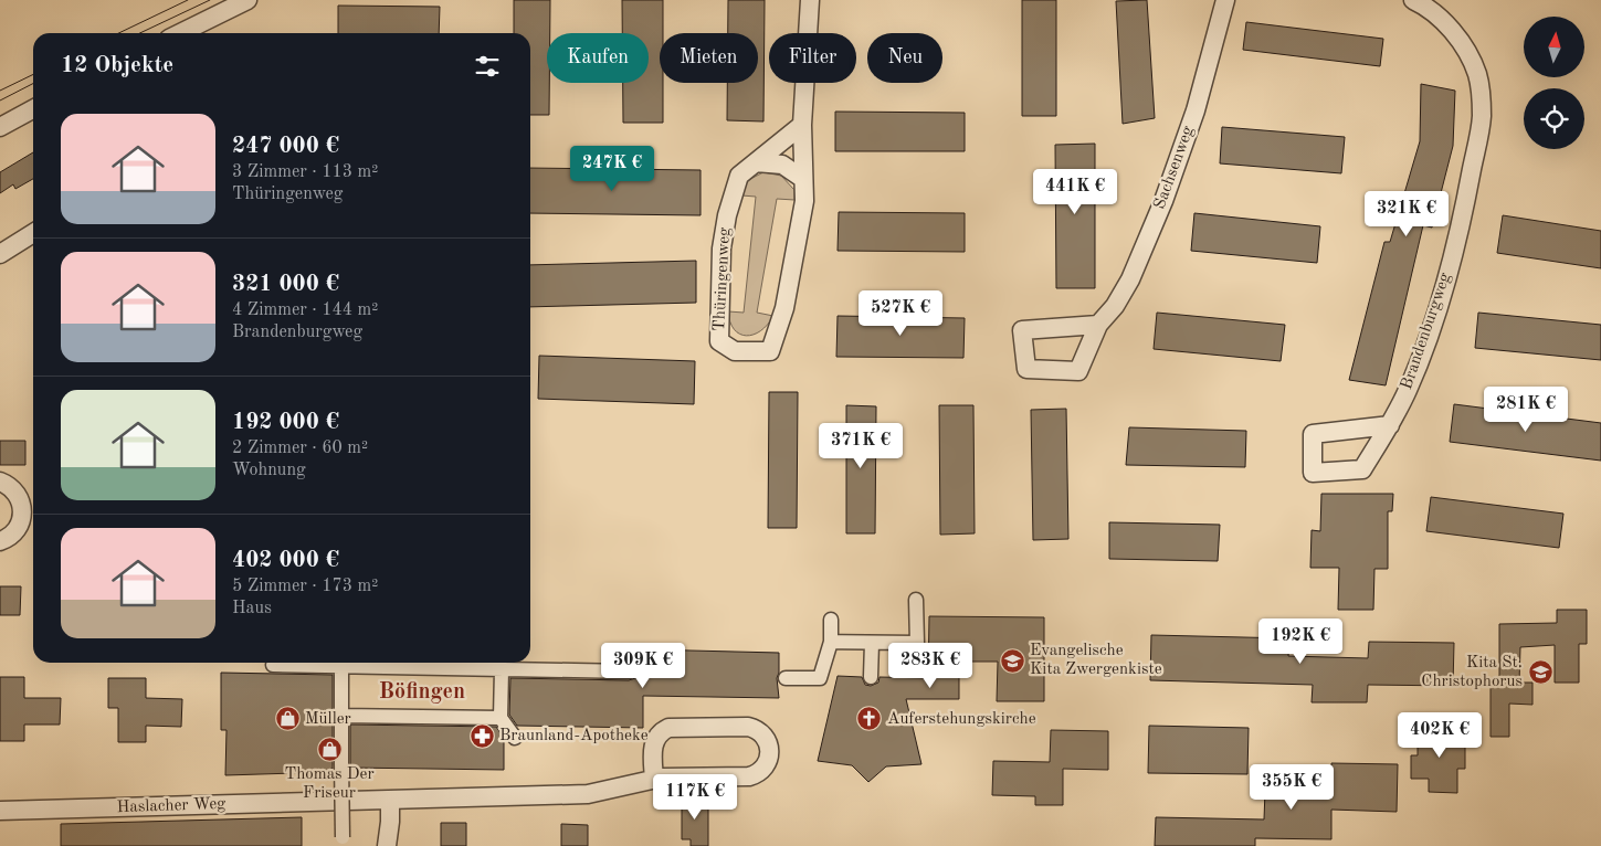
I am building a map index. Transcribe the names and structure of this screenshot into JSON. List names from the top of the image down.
{
  "streets": {
    "street": [
      "Sachsenweg",
      "Thüringenweg",
      "Brandenburgweg",
      "Haslacher Weg"
    ]
  },
  "districts": ["Böfingen"],
  "places": {
    "school or university": ["Evangelische Kita Zwergenkiste", "Kita St. Christophorus"],
    "shop": ["Müller", "Thomas Der Friseur"],
    "church": ["Auferstehungskirche"],
    "pharmacy": ["Braunland-Apotheke"]
  },
  "north": "top",
  "page": {
    "chip": [
      "Kaufen",
      "Mieten",
      "Filter",
      "Neu"
    ],
    "heading": "12 Objekte",
    "list": [
      {
        "name": "247 000 €",
        "note": "3 Zimmer · 113 m² · Thüringenweg"
      },
      {
        "name": "321 000 €",
        "note": "4 Zimmer · 144 m² · Brandenburgweg"
      },
      {
        "name": "192 000 €",
        "note": "2 Zimmer · 60 m² · Wohnung"
      },
      {
        "name": "402 000 €",
        "note": "5 Zimmer · 173 m² · Haus"
      }
    ],
    "price": [
      "247K €",
      "441K €",
      "321K €",
      "527K €",
      "281K €",
      "371K €",
      "192K €",
      "309K €",
      "283K €",
      "402K €",
      "355K €",
      "117K €"
    ]
  }
}
